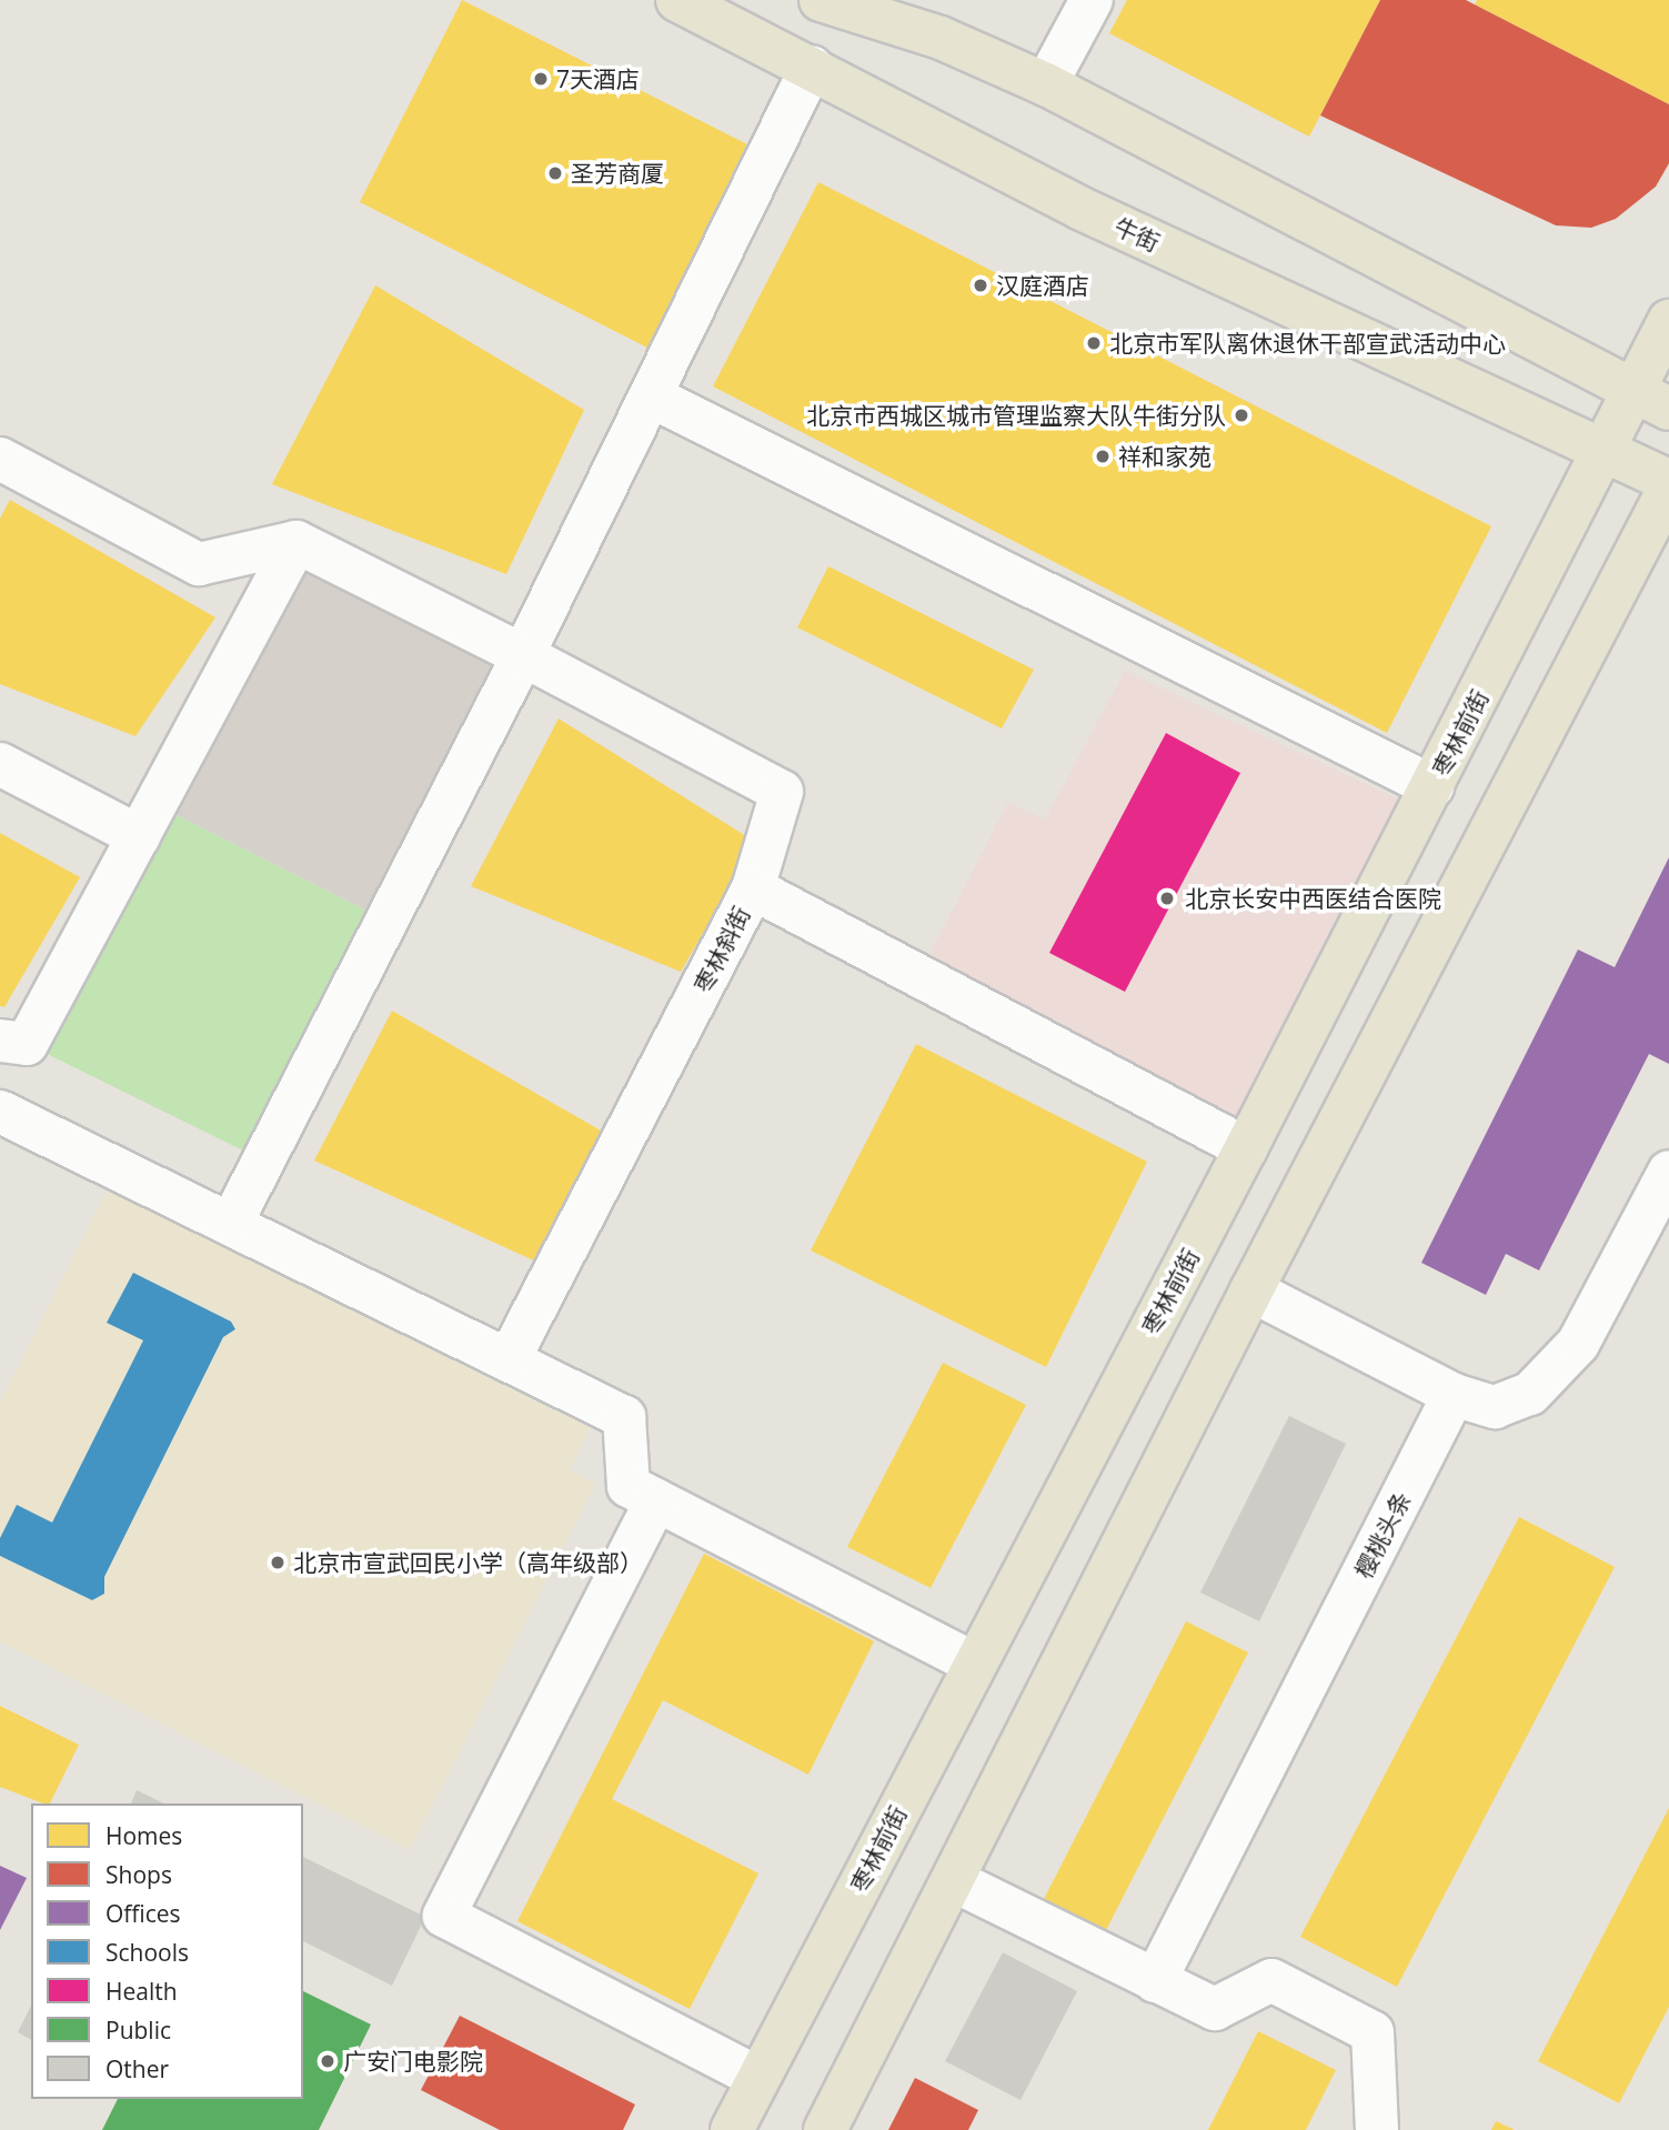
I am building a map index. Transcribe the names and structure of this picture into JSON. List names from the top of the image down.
{
  "streets": {
    "main road": ["牛街", "枣林前街"],
    "street": ["枣林斜街", "樱桃头条"]
  },
  "crossings": [
    ["牛街", "枣林前街"]
  ],
  "places": [
    "7天酒店",
    "圣芳商厦",
    "汉庭酒店",
    "北京市军队离休退休干部宣武活动中心",
    "北京市西城区城市管理监察大队牛街分队",
    "祥和家苑",
    "北京长安中西医结合医院",
    "北京市宣武回民小学（高年级部）",
    "广安门电影院"
  ],
  "legend": [
    "Homes",
    "Shops",
    "Offices",
    "Schools",
    "Health",
    "Public",
    "Other"
  ]
}
